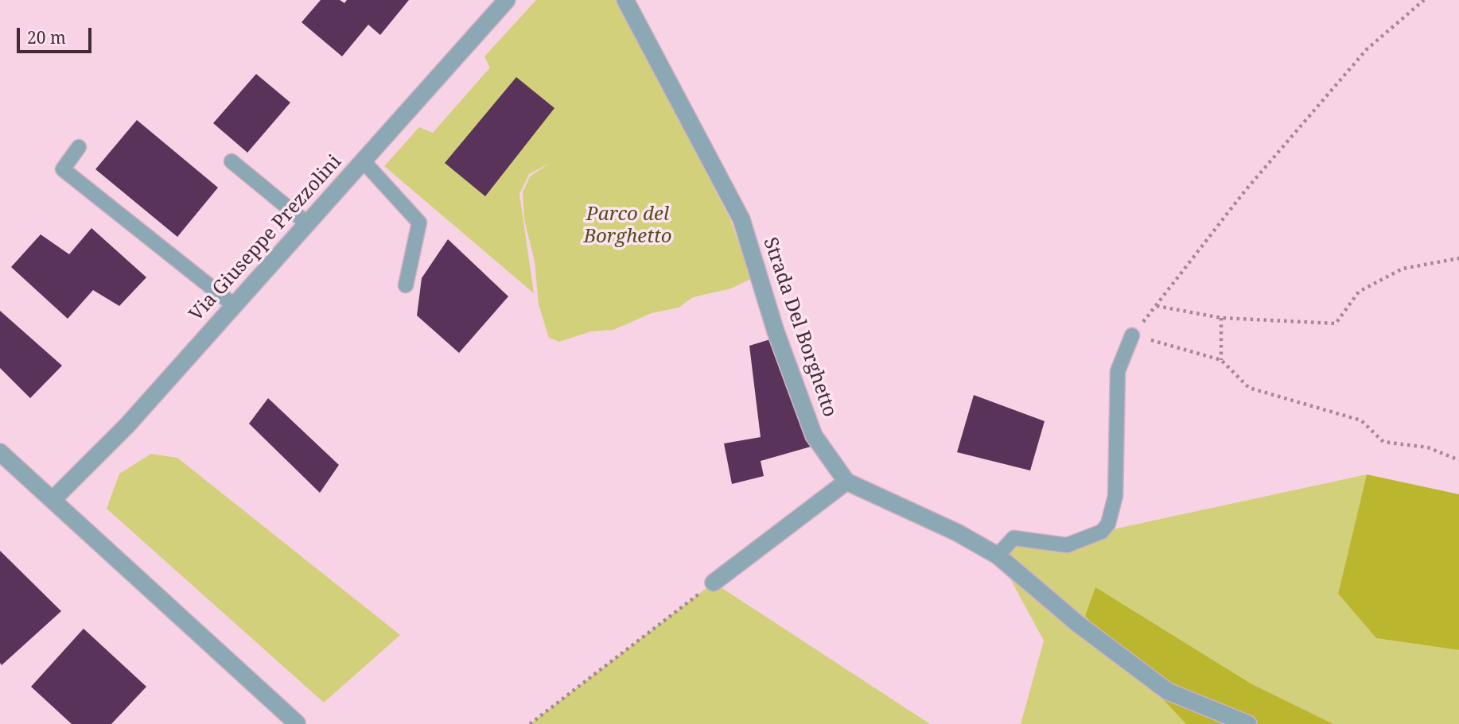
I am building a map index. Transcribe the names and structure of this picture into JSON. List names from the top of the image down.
{
  "streets": {
    "street": ["Via Giuseppe Prezzolini", "Strada Del Borghetto"]
  },
  "parks": ["Parco del Borghetto"],
  "scale_bar": "20 m"
}
